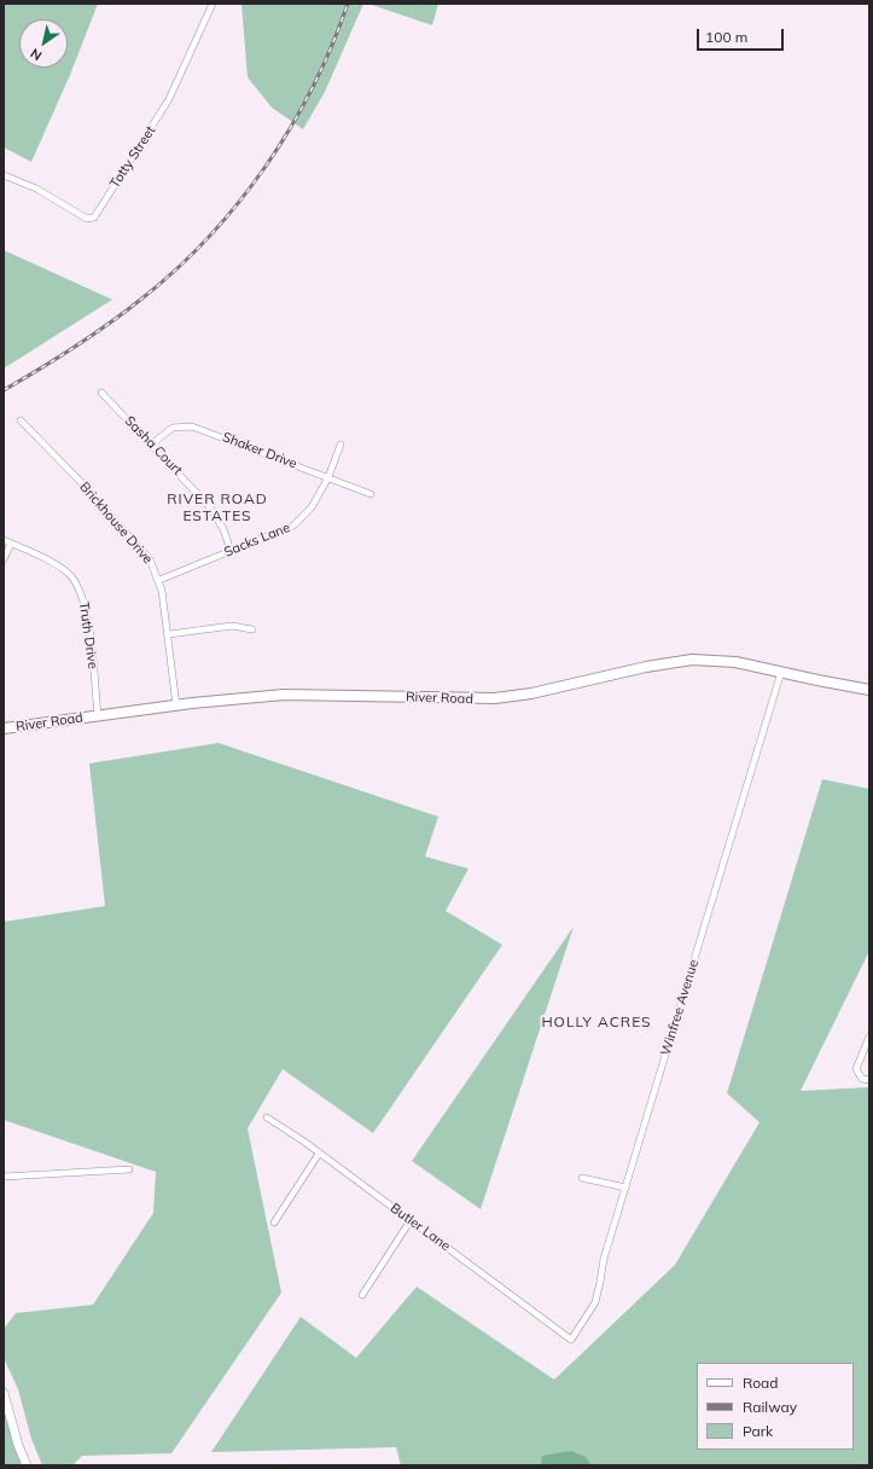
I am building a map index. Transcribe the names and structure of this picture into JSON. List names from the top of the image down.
{
  "streets": {
    "main road": ["River Road"],
    "street": [
      "Totty Street",
      "Sasha Court",
      "Shaker Drive",
      "Brickhouse Drive",
      "Sacks Lane",
      "Truth Drive",
      "Winfree Avenue",
      "Butler Lane"
    ]
  },
  "crossings": [
    ["Sasha Court", "Shaker Drive"],
    ["Sasha Court", "Sacks Lane"],
    ["Shaker Drive", "Sacks Lane"],
    ["Brickhouse Drive", "Sacks Lane"],
    ["Brickhouse Drive", "River Road"],
    ["Truth Drive", "River Road"],
    ["River Road", "Winfree Avenue"],
    ["Winfree Avenue", "Butler Lane"]
  ],
  "districts": ["RIVER ROAD ESTATES", "HOLLY ACRES"],
  "legend": ["Road", "Railway", "Park"],
  "scale_bar": "100 m",
  "north": "bottom left"
}
